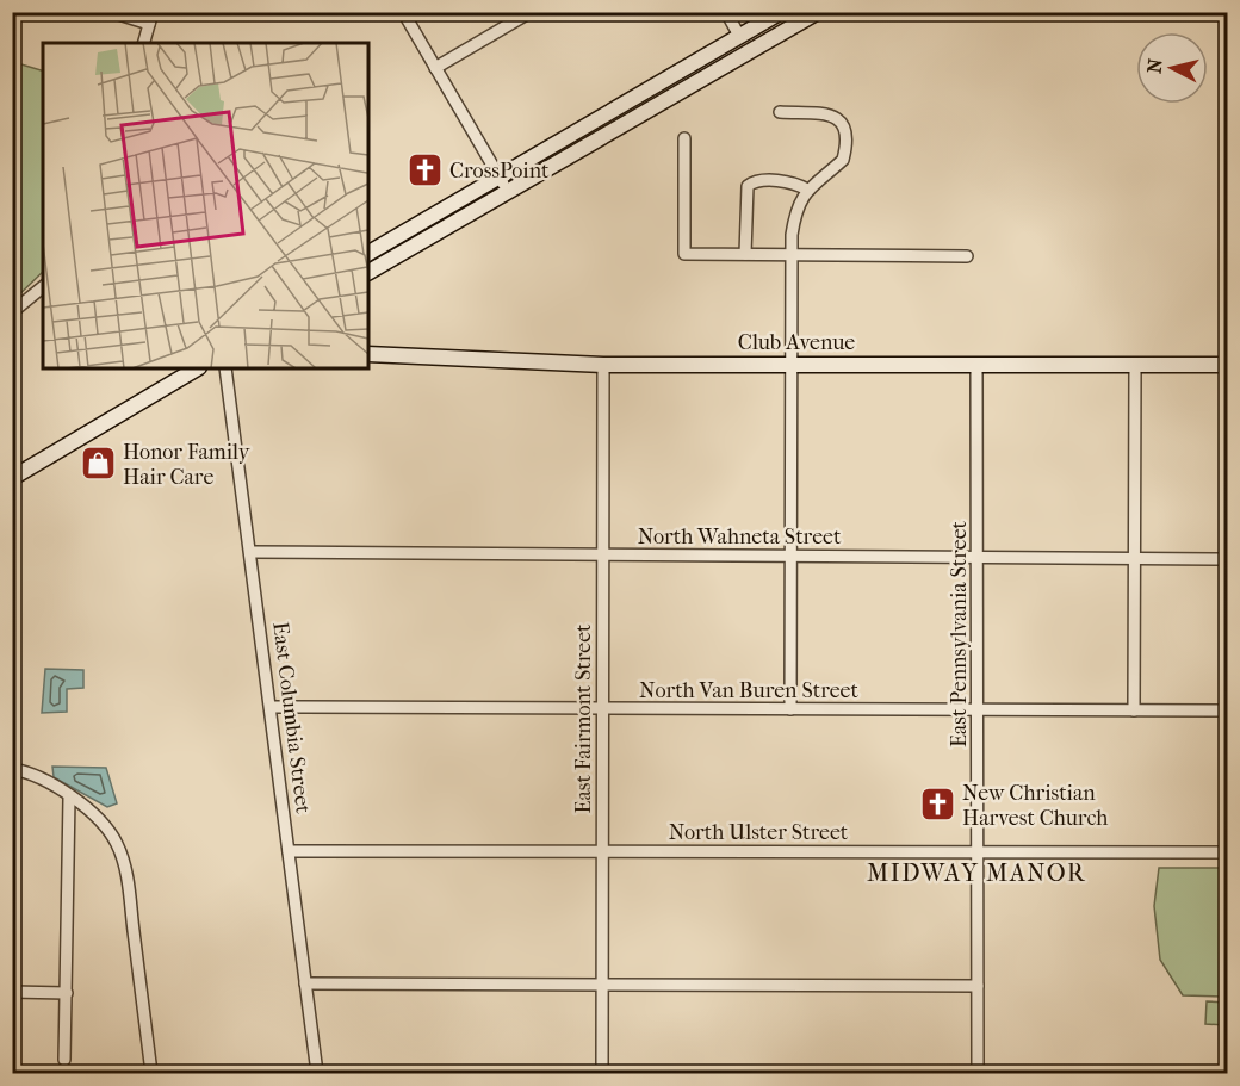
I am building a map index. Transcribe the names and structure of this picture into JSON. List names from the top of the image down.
{
  "streets": {
    "street": [
      "Club Avenue",
      "North Wahneta Street",
      "East Pennsylvania Street",
      "North Van Buren Street",
      "East Columbia Street",
      "East Fairmont Street",
      "North Ulster Street"
    ]
  },
  "crossings": [
    ["Club Avenue", "East Pennsylvania Street"],
    ["Club Avenue", "East Fairmont Street"],
    ["North Wahneta Street", "East Pennsylvania Street"],
    ["North Wahneta Street", "East Columbia Street"],
    ["North Wahneta Street", "East Fairmont Street"],
    ["East Pennsylvania Street", "North Van Buren Street"],
    ["East Pennsylvania Street", "North Ulster Street"],
    ["North Van Buren Street", "East Columbia Street"],
    ["North Van Buren Street", "East Fairmont Street"],
    ["East Columbia Street", "North Ulster Street"],
    ["East Fairmont Street", "North Ulster Street"]
  ],
  "districts": ["MIDWAY MANOR"],
  "places": {
    "church": ["CrossPoint", "New Christian Harvest Church"],
    "shop": ["Honor Family Hair Care"]
  },
  "north": "left"
}
